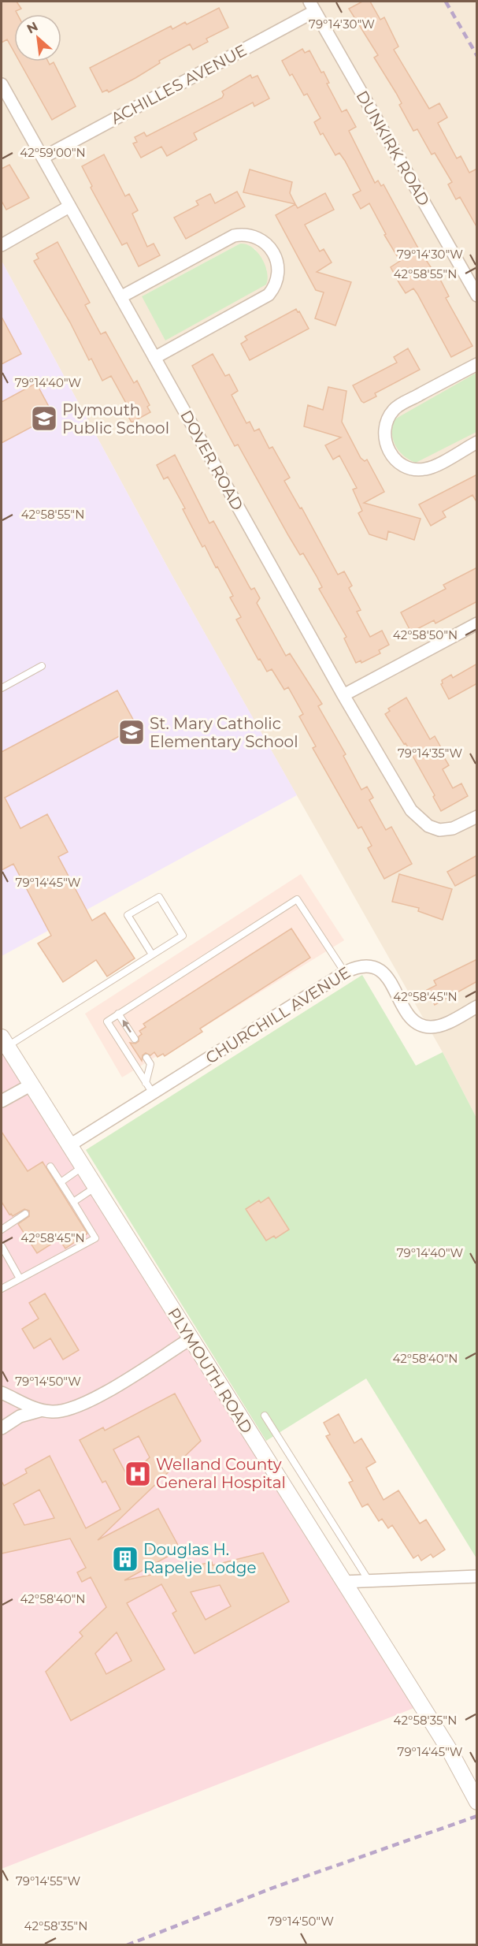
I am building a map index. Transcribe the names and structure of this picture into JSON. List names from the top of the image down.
{
  "streets": {
    "street": [
      "ACHILLES AVENUE",
      "DUNKIRK ROAD",
      "DOVER ROAD",
      "CHURCHILL AVENUE",
      "PLYMOUTH ROAD"
    ]
  },
  "crossings": [
    ["ACHILLES AVENUE", "DUNKIRK ROAD"],
    ["ACHILLES AVENUE", "DOVER ROAD"],
    ["CHURCHILL AVENUE", "PLYMOUTH ROAD"]
  ],
  "places": {
    "school or university": ["Plymouth Public School", "St. Mary Catholic Elementary School"],
    "hospital": ["Welland County General Hospital"],
    "building": ["Douglas H. Rapelje Lodge"]
  },
  "north": "top left",
  "coordinates": [
    "79°14'30\"W",
    "42°59'00\"N",
    "42°58'55\"N",
    "79°14'40\"W",
    "42°58'50\"N",
    "79°14'35\"W",
    "79°14'45\"W",
    "42°58'45\"N",
    "42°58'40\"N",
    "79°14'50\"W",
    "42°58'35\"N",
    "79°14'55\"W"
  ]
}
